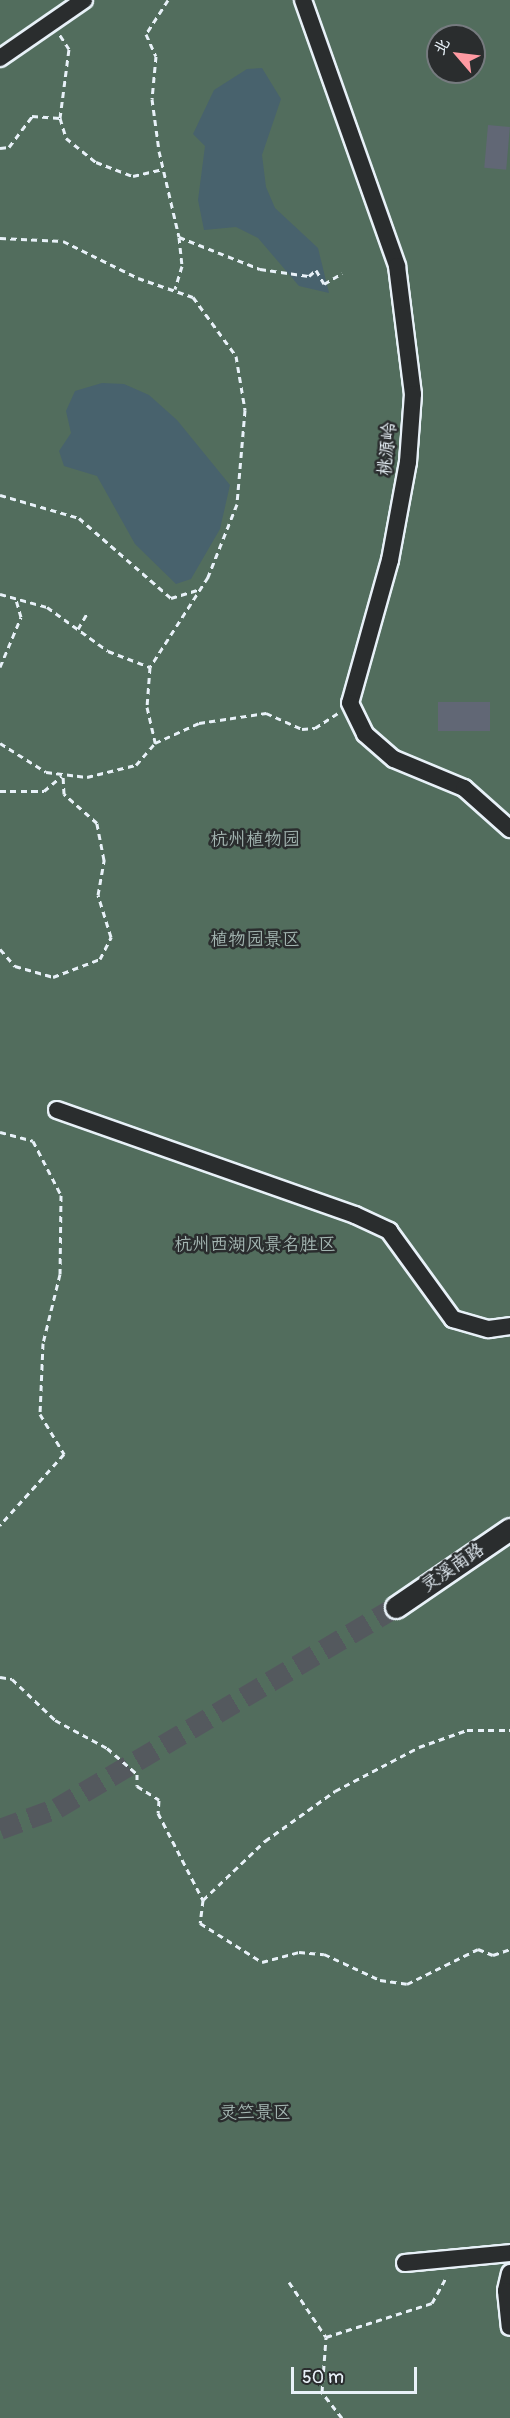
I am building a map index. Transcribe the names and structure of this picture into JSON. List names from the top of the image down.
{
  "streets": {
    "main road": ["灵溪南路"],
    "street": ["桃源岭"]
  },
  "parks": [
    "杭州植物园",
    "植物园景区",
    "杭州西湖风景名胜区",
    "灵竺景区"
  ],
  "scale_bar": "50 m",
  "north": "top left"
}
